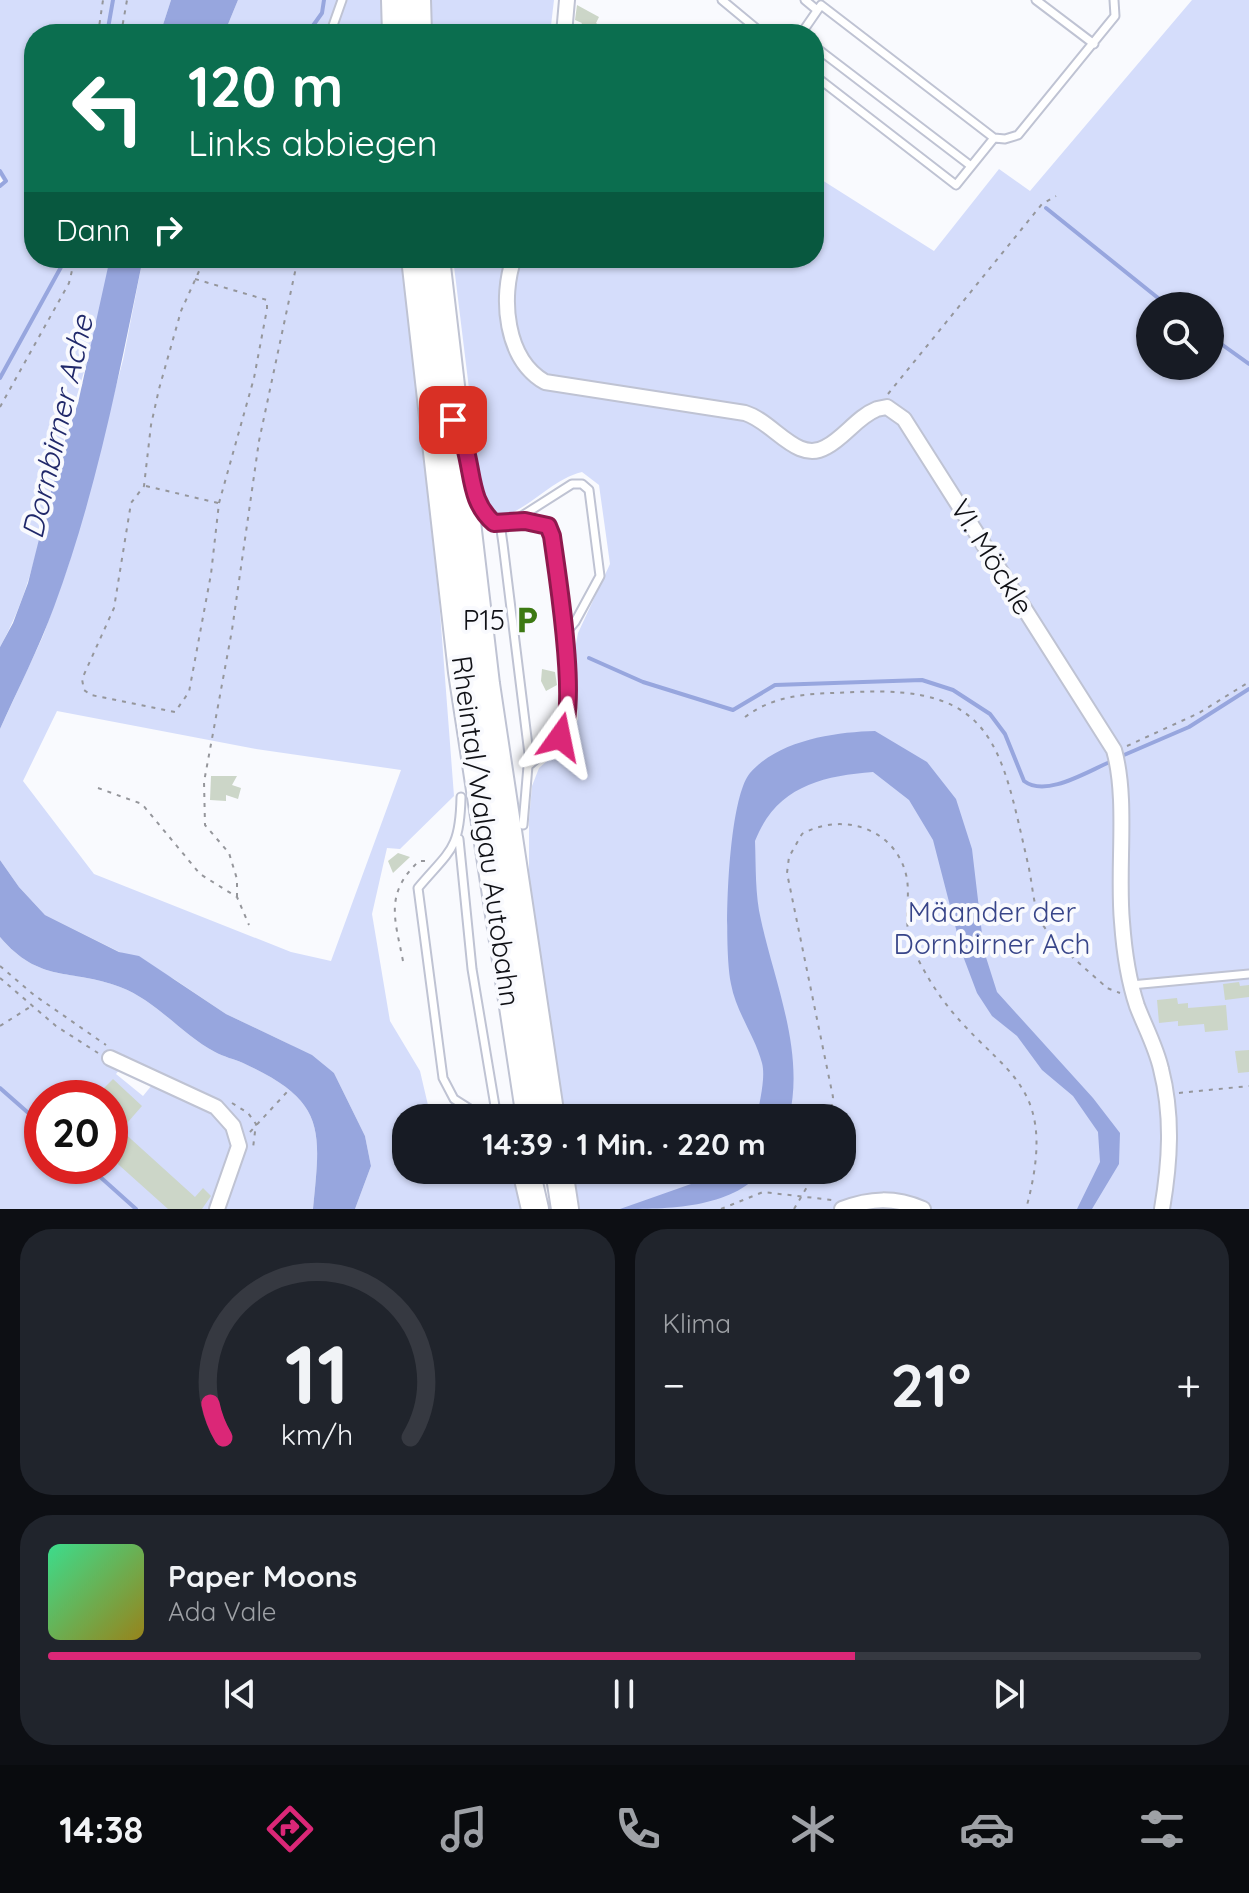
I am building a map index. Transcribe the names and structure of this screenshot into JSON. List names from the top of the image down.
{
  "streets": {
    "highway": ["Rheintal/Walgau Autobahn"],
    "street": ["VI. Möckle"]
  },
  "water": ["Dornbirner Ache"],
  "parks": ["Mäander der Dornbirner Ach"],
  "places": {
    "parking": ["P15"]
  },
  "page": {
    "turn": ["120 m", "Links abbiegen"],
    "then": "Dann",
    "limit": "20",
    "trip": "14:39 · 1 Min. · 220 m",
    "tile": "Klima",
    "heat": ["−", "21°", "+"],
    "song": ["Paper Moons", "Ada Vale"],
    "tabs": "14:38",
    "gauge": ["11", "km/h"]
  }
}
